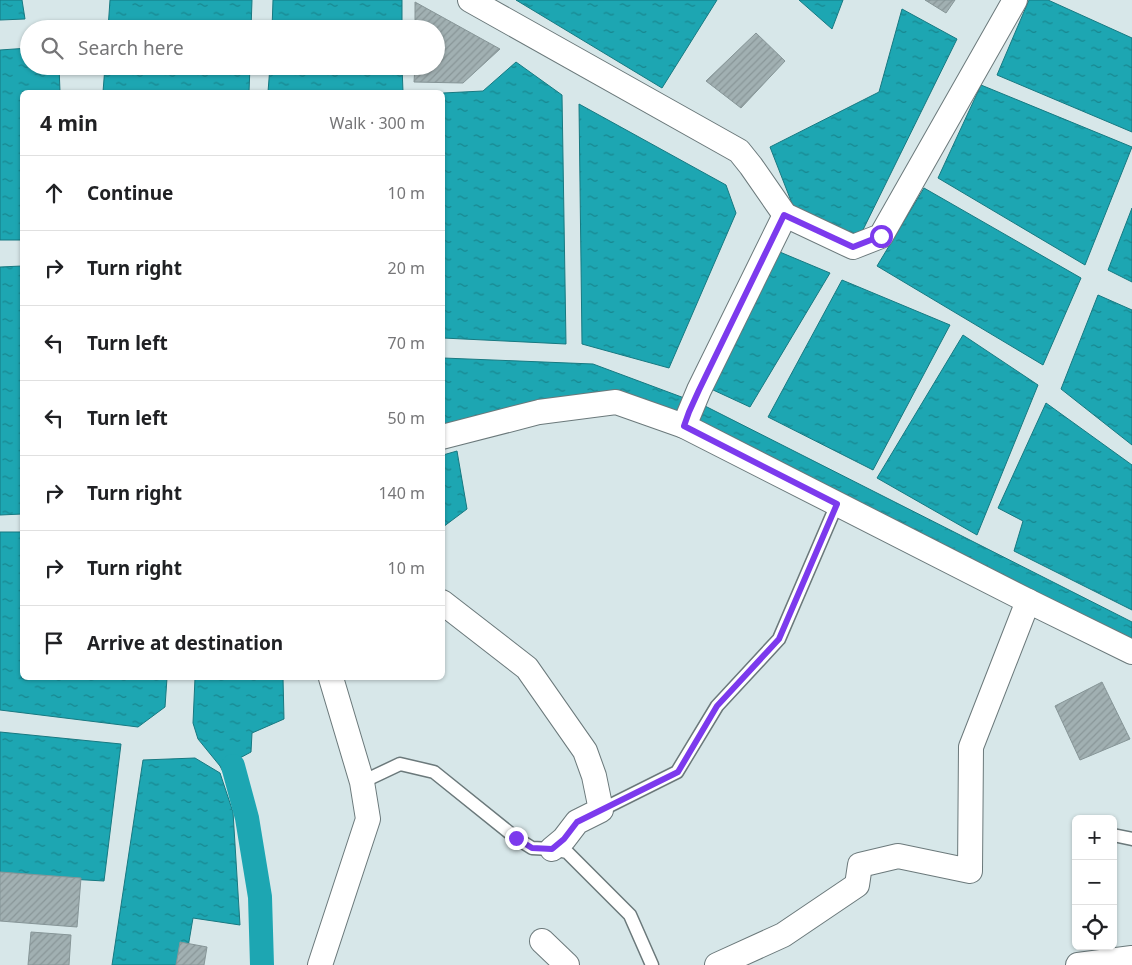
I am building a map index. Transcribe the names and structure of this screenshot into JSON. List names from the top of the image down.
{
  "page": {
    "search": "Search here",
    "heading": ["4 min", "Walk · 300 m"],
    "list": [
      ["Continue", "10 m"],
      ["Turn right", "20 m"],
      ["Turn left", "70 m"],
      ["Turn left", "50 m"],
      ["Turn right", "140 m"],
      ["Turn right", "10 m"],
      "Arrive at destination"
    ],
    "map_buttons": ["+", "−"]
  }
}
